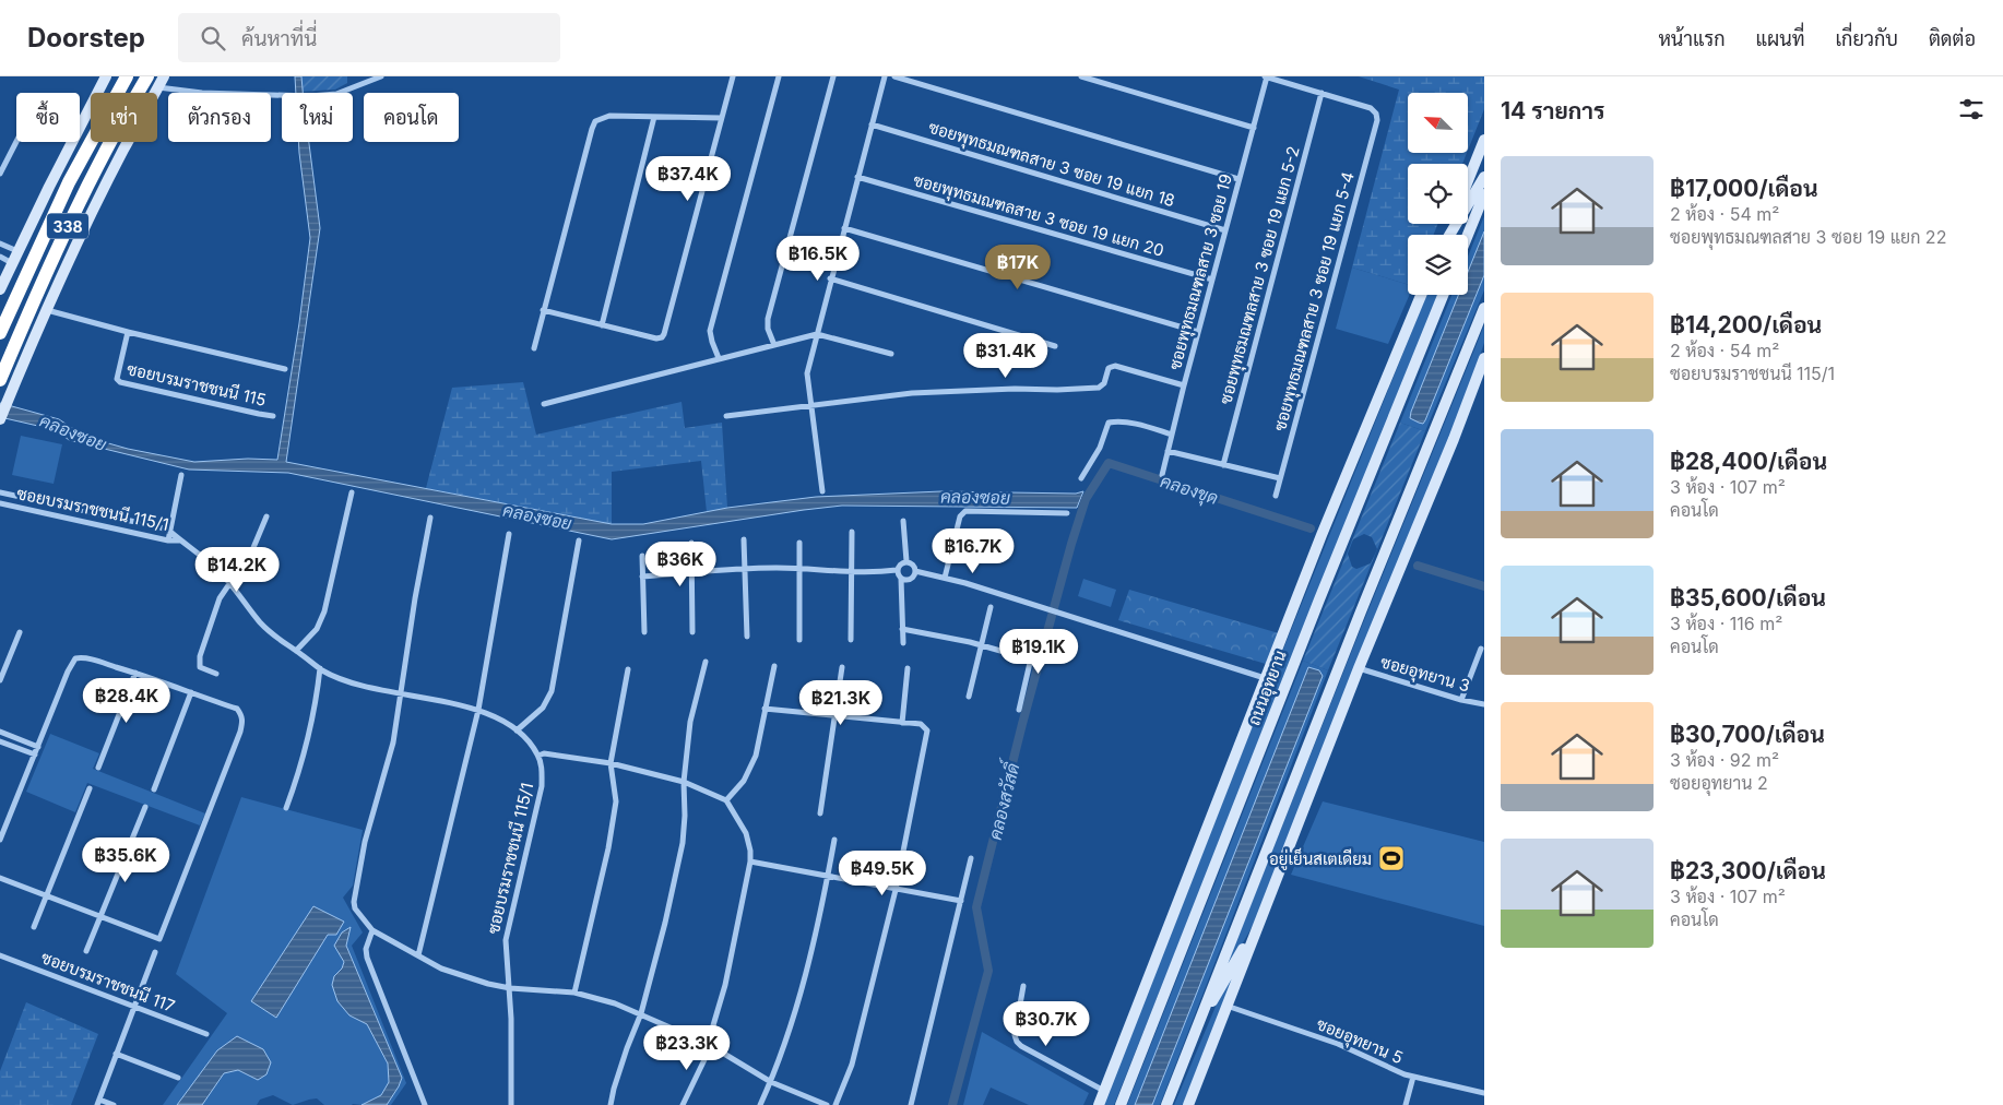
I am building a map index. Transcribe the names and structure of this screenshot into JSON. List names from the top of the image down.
{
  "streets": {
    "highway": ["338"],
    "main road": ["ถนนอุทยาน"],
    "street": [
      "ซอยพุทธมณฑลสาย 3 ซอย 19 แยก 18",
      "ซอยพุทธมณฑลสาย 3 ซอย 19 แยก 20",
      "ซอยพุทธมณฑลสาย 3 ซอย 19",
      "ซอยพุทธมณฑลสาย 3 ซอย 19 แยก 5-2",
      "ซอยพุทธมณฑลสาย 3 ซอย 19 แยก 5-4",
      "ซอยบรมราชชนนี 115",
      "ซอยบรมราชชนนี 115/1",
      "ซอยอุทยาน 3",
      "ซอยบรมราชชนนี 117",
      "ซอยอุทยาน 5"
    ]
  },
  "crossings": [
    ["ซอยพุทธมณฑลสาย 3 ซอย 19 แยก 18", "ซอยพุทธมณฑลสาย 3 ซอย 19"],
    ["ซอยพุทธมณฑลสาย 3 ซอย 19 แยก 20", "ซอยพุทธมณฑลสาย 3 ซอย 19"],
    ["ซอยพุทธมณฑลสาย 3 ซอย 19 แยก 5-2", "ซอยพุทธมณฑลสาย 3 ซอย 19 แยก 5-4"]
  ],
  "water": ["คลองซอย", "คลองขุด", "คลองสวัสดิ์"],
  "places": {
    "sports": ["อยู่เย็นสเตเดียม"]
  },
  "north": "top left",
  "page": {
    "header": "Doorstep",
    "search": "ค้นหาที่นี่",
    "nav": [
      "หน้าแรก",
      "แผนที่",
      "เกี่ยวกับ",
      "ติดต่อ"
    ],
    "heading": "14 รายการ",
    "chip": [
      "ซื้อ",
      "เช่า",
      "ตัวกรอง",
      "ใหม่",
      "คอนโด"
    ],
    "list": [
      {
        "name": "฿17,000/เดือน",
        "note": "2 ห้อง · 54 m² · ซอยพุทธมณฑลสาย 3 ซอย 19 แยก 22"
      },
      {
        "name": "฿14,200/เดือน",
        "note": "2 ห้อง · 54 m² · ซอยบรมราชชนนี 115/1"
      },
      {
        "name": "฿28,400/เดือน",
        "note": "3 ห้อง · 107 m² · คอนโด"
      },
      {
        "name": "฿35,600/เดือน",
        "note": "3 ห้อง · 116 m² · คอนโด"
      },
      {
        "name": "฿30,700/เดือน",
        "note": "3 ห้อง · 92 m² · ซอยอุทยาน 2"
      },
      {
        "name": "฿23,300/เดือน",
        "note": "3 ห้อง · 107 m² · คอนโด"
      }
    ],
    "price": [
      "฿37.4K",
      "฿16.5K",
      "฿17K",
      "฿31.4K",
      "฿16.7K",
      "฿36K",
      "฿14.2K",
      "฿19.1K",
      "฿28.4K",
      "฿21.3K",
      "฿35.6K",
      "฿49.5K",
      "฿30.7K",
      "฿23.3K"
    ]
  }
}
